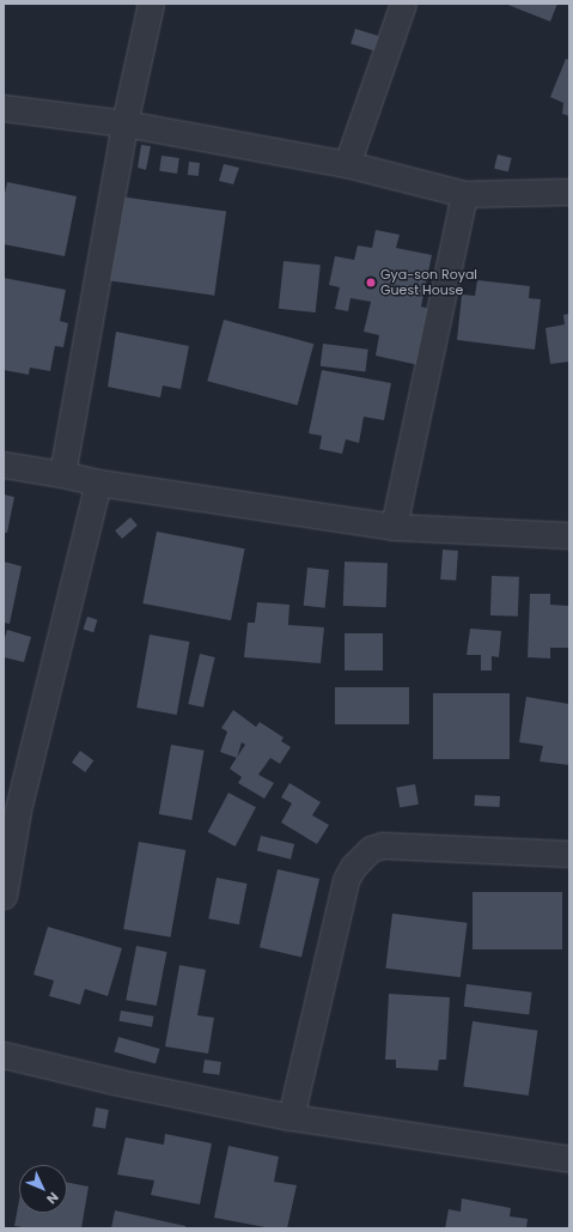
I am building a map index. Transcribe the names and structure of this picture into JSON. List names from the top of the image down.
{
  "places": ["Gya-son Royal Guest House"],
  "north": "bottom right"
}
